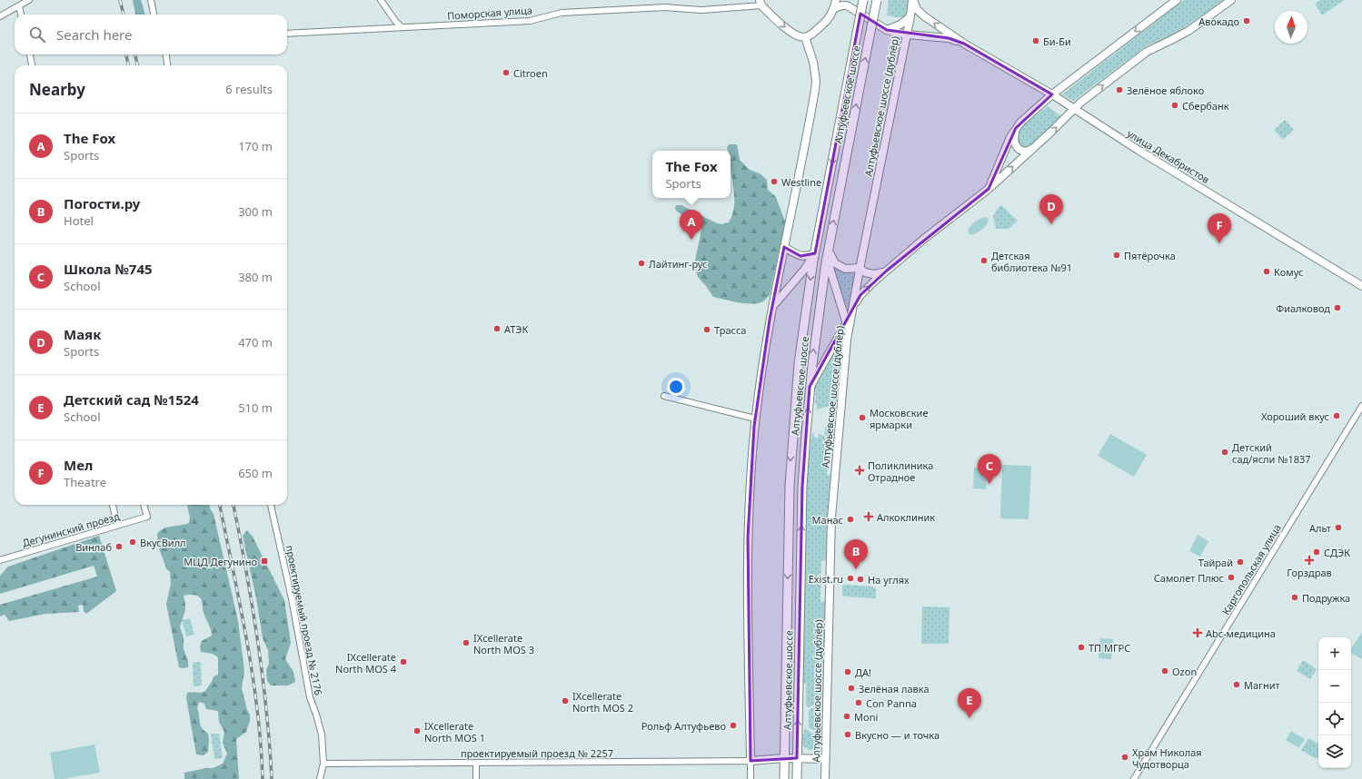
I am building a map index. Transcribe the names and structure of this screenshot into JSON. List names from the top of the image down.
{
  "streets": {
    "main road": ["Алтуфьевское шоссе", "Алтуфьевское шоссе (дублёр)", "улица Декабристов"],
    "street": [
      "Поморская улица",
      "Дегунинский проезд",
      "Каргопольская улица",
      "проектируемый проезд № 2176",
      "проектируемый проезд № 2257"
    ]
  },
  "crossings": [
    ["Алтуфьевское шоссе (дублёр)", "улица Декабристов"],
    ["проектируемый проезд № 2176", "проектируемый проезд № 2257"]
  ],
  "places": {
    "other": [
      "Авокадо",
      "Би-Би",
      "Citroen",
      "Зелёное яблоко",
      "Сбербанк",
      "Westline",
      "Пятёрочка",
      "Детская библиотека №91",
      "Лайтинг-рус",
      "Комус",
      "Фиалковод",
      "АТЭК",
      "Трасса",
      "Хороший вкус",
      "Московские ярмарки",
      "Детский сад/ясли №1837",
      "Манас",
      "Альт",
      "ВкусВилл",
      "Винлаб",
      "СДЭК",
      "Тайрай",
      "Самолет Плюс",
      "Exist.ru",
      "На углях",
      "Подружка",
      "IXcellerate North MOS 3",
      "ТП МГРС",
      "IXcellerate North MOS 4",
      "Ozon",
      "ДА!",
      "Магнит",
      "Зелёная лавка",
      "IXcellerate North MOS 2",
      "Con Panna",
      "Moni",
      "Рольф Алтуфьево",
      "IXcellerate North MOS 1",
      "Вкусно — и точка",
      "Храм Николая Чудотворца"
    ],
    "health": [
      "Поликлиника Отрадное",
      "Алкоклиник",
      "Горздрав",
      "Abc-медицина"
    ],
    "transit": ["МЦД Дегунино"]
  },
  "north": "top",
  "page": {
    "search": "Search here",
    "heading": ["Nearby", "6 results"],
    "list": [
      {
        "mark": "A",
        "name": "The Fox",
        "note": "Sports",
        "value": "170 m"
      },
      {
        "mark": "B",
        "name": "Погости.ру",
        "note": "Hotel",
        "value": "300 m"
      },
      {
        "mark": "C",
        "name": "Школа №745",
        "note": "School",
        "value": "380 m"
      },
      {
        "mark": "D",
        "name": "Маяк",
        "note": "Sports",
        "value": "470 m"
      },
      {
        "mark": "E",
        "name": "Детский сад №1524",
        "note": "School",
        "value": "510 m"
      },
      {
        "mark": "F",
        "name": "Мел",
        "note": "Theatre",
        "value": "650 m"
      }
    ],
    "popup": ["The Fox", "Sports"],
    "pins": [
      "D",
      "A",
      "F",
      "C",
      "B",
      "E"
    ],
    "map_buttons": ["+", "−"]
  }
}
